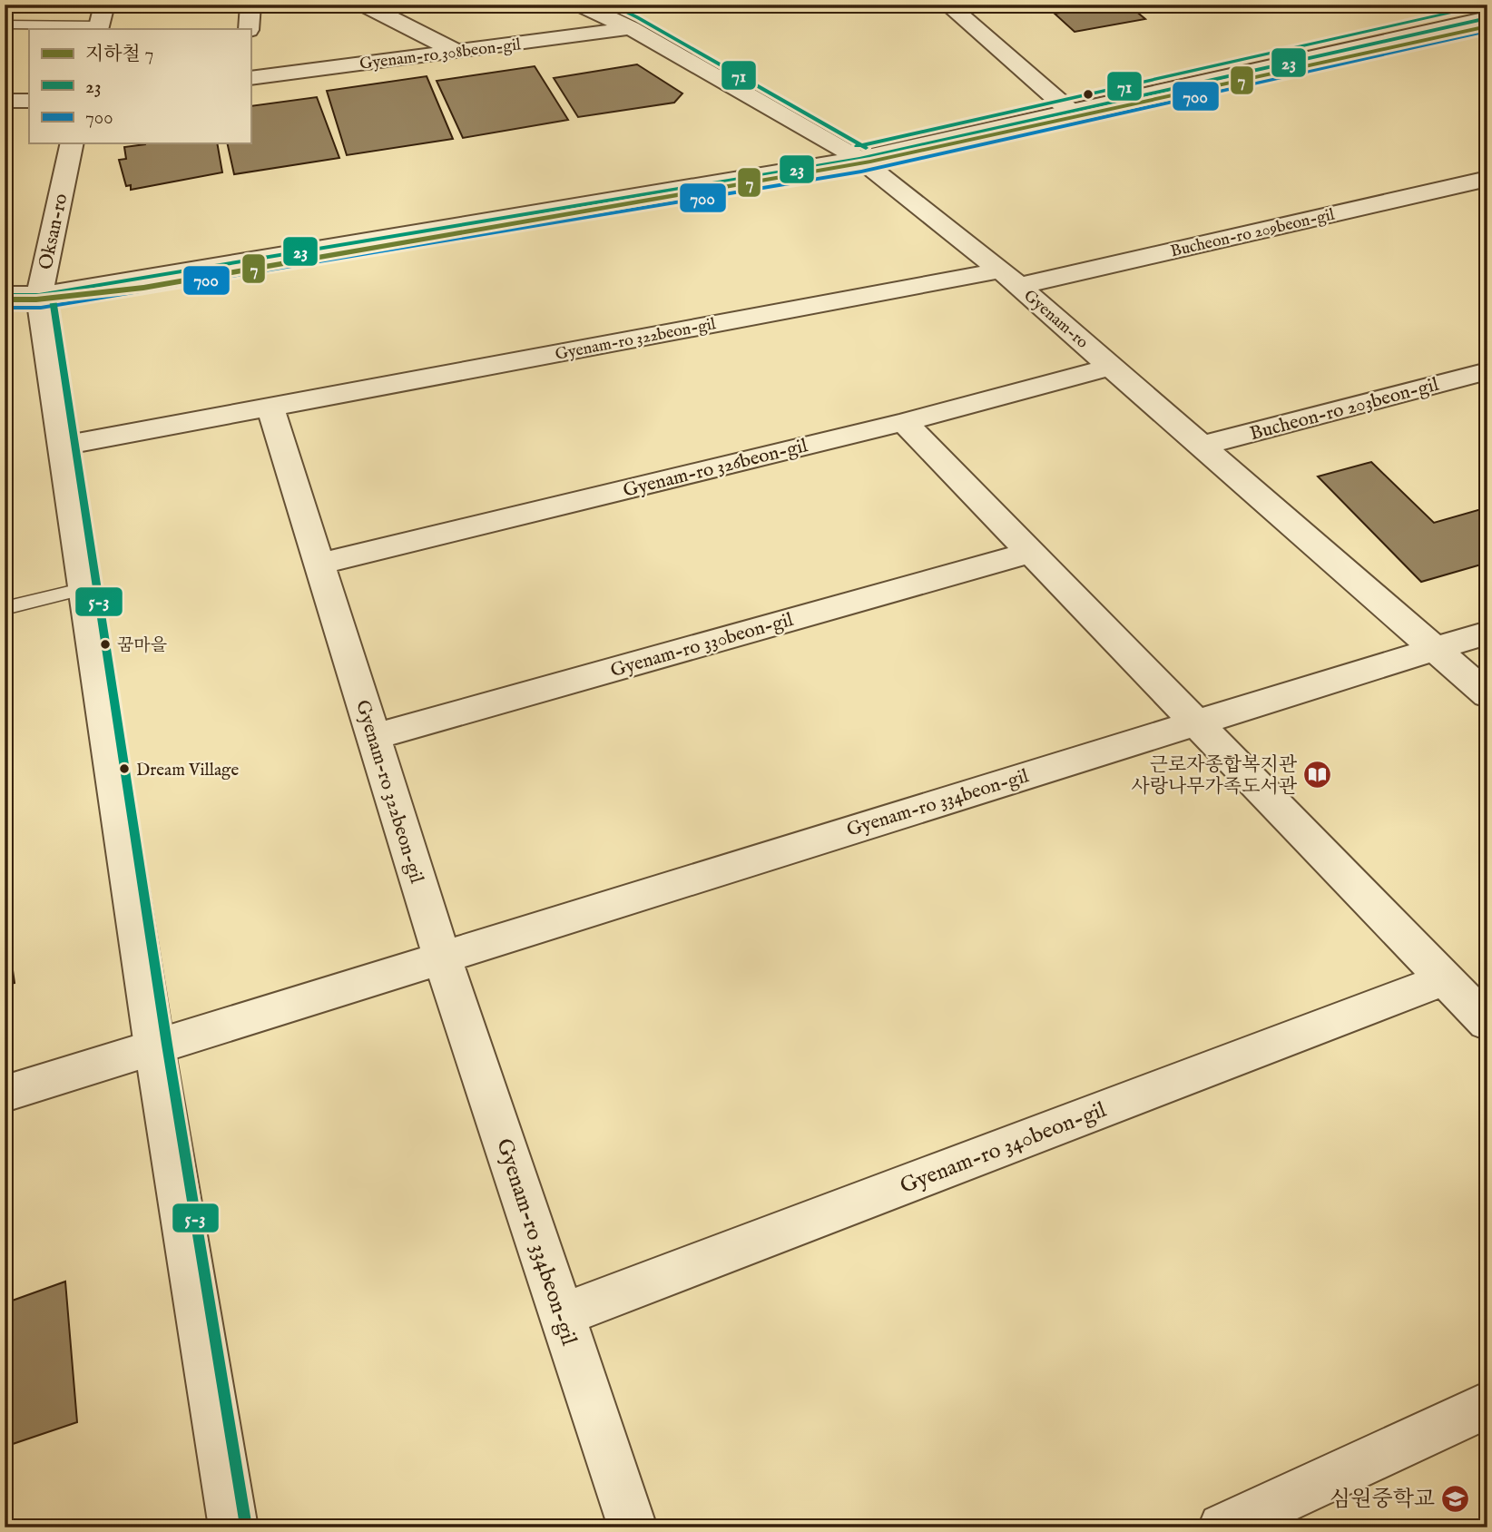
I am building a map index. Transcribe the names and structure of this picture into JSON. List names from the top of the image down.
{
  "streets": {
    "street": [
      "Gyenam-ro 308beon-gil",
      "Oksan-ro",
      "Bucheon-ro 209beon-gil",
      "Gyenam-ro",
      "Gyenam-ro 322beon-gil",
      "Bucheon-ro 203beon-gil",
      "Gyenam-ro 326beon-gil",
      "Gyenam-ro 330beon-gil",
      "Gyenam-ro 334beon-gil",
      "Gyenam-ro 340beon-gil"
    ]
  },
  "crossings": [
    ["Gyenam-ro 308beon-gil", "Gyenam-ro"],
    ["Oksan-ro", "Gyenam-ro 322beon-gil"],
    ["Oksan-ro", "Gyenam-ro 334beon-gil"],
    ["Bucheon-ro 209beon-gil", "Gyenam-ro"],
    ["Bucheon-ro 209beon-gil", "Gyenam-ro 322beon-gil"],
    ["Gyenam-ro", "Gyenam-ro 322beon-gil"],
    ["Gyenam-ro", "Bucheon-ro 203beon-gil"],
    ["Gyenam-ro", "Gyenam-ro 326beon-gil"],
    ["Gyenam-ro", "Gyenam-ro 334beon-gil"],
    ["Gyenam-ro 322beon-gil", "Gyenam-ro 326beon-gil"],
    ["Gyenam-ro 322beon-gil", "Gyenam-ro 330beon-gil"],
    ["Gyenam-ro 322beon-gil", "Gyenam-ro 334beon-gil"],
    ["Gyenam-ro 334beon-gil", "Gyenam-ro 340beon-gil"]
  ],
  "places": {
    "other": ["꿈마을", "Dream Village"],
    "library": ["근로자종합복지관 사랑나무가족도서관"],
    "school or university": ["심원중학교"]
  },
  "lines": [
    "transit line 71",
    "transit line 23",
    "metro line 7",
    "transit line 700",
    "transit line 5-3"
  ],
  "legend": ["지하철 7", "23", "700"]
}
